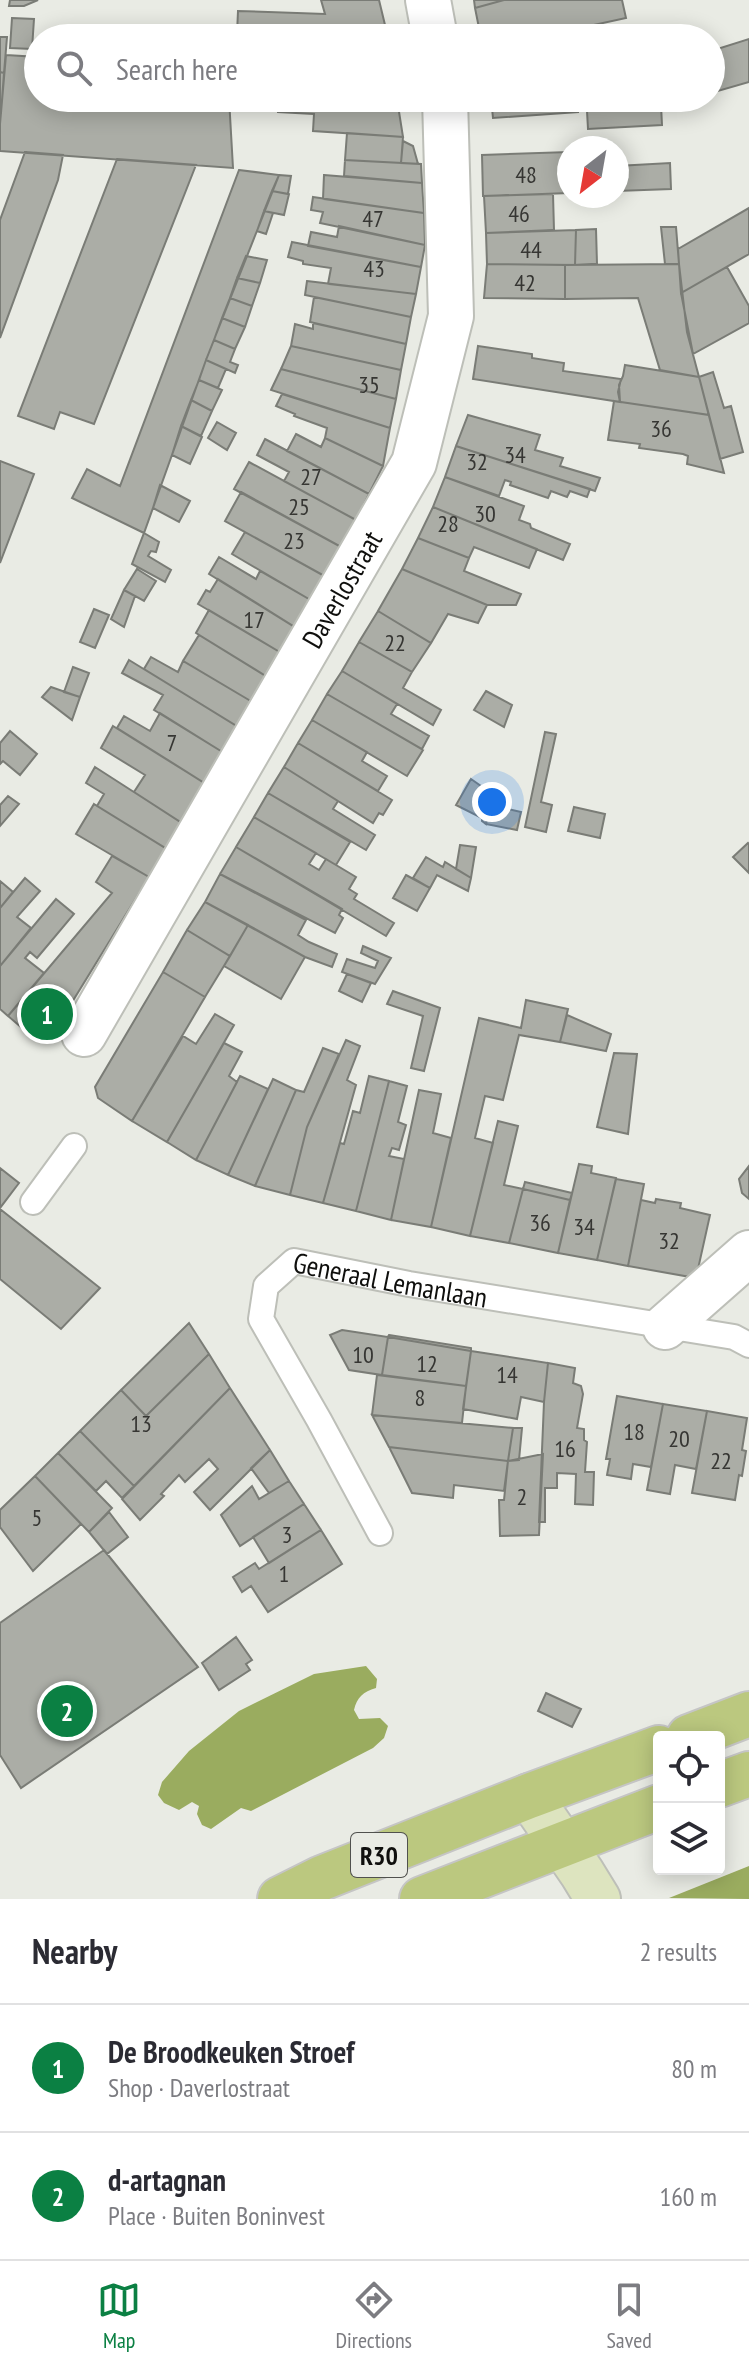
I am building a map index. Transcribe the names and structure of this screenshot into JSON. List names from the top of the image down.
{
  "streets": {
    "main road": ["R30"],
    "street": ["Daverlostraat"],
    "lane": ["Generaal Lemanlaan"]
  },
  "house_numbers": [
    "48",
    "46",
    "47",
    "44",
    "43",
    "42",
    "35",
    "36",
    "34",
    "32",
    "27",
    "25",
    "30",
    "28",
    "23",
    "17",
    "22",
    "7",
    "36",
    "34",
    "32",
    "10",
    "12",
    "14",
    "8",
    "13",
    "18",
    "20",
    "16",
    "22",
    "2",
    "5",
    "3",
    "1"
  ],
  "north": "bottom left",
  "page": {
    "search": "Search here",
    "pins": ["1", "2"],
    "heading": ["Nearby", "2 results"],
    "list": [
      {
        "mark": "1",
        "name": "De Broodkeuken Stroef",
        "note": "Shop · Daverlostraat",
        "value": "80 m"
      },
      {
        "mark": "2",
        "name": "d-artagnan",
        "note": "Place · Buiten Boninvest",
        "value": "160 m"
      }
    ],
    "nav": ["Map", "Directions", "Saved"]
  }
}
